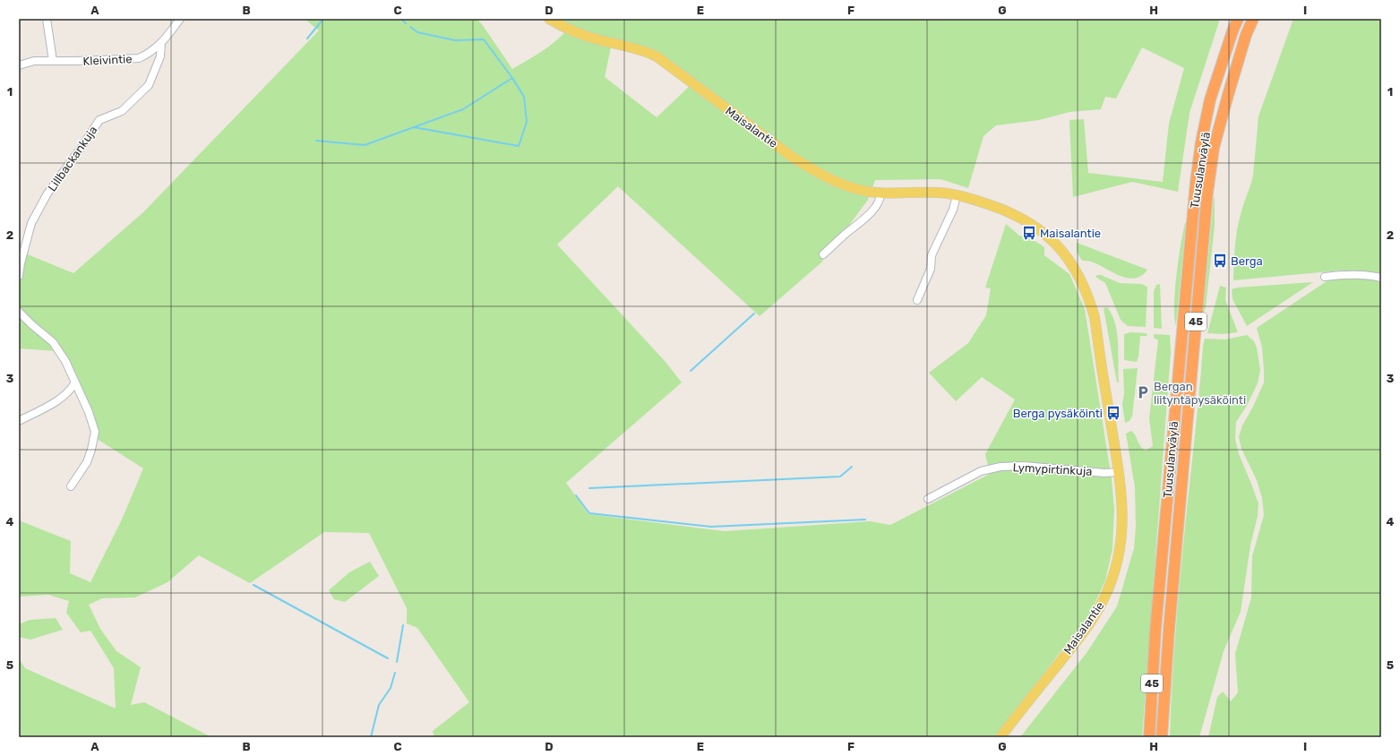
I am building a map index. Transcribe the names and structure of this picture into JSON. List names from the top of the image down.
{
  "streets": {
    "highway": ["Tuusulanväylä", "45"],
    "main road": ["Maisalantie"],
    "street": ["Kleivintie", "Lillbackankuja", "Lymypirtinkuja"]
  },
  "crossings": [
    ["Kleivintie", "Lillbackankuja"],
    ["Maisalantie", "Lymypirtinkuja"]
  ],
  "places": {
    "bus stop": ["Maisalantie", "Berga", "Berga pysäköinti"],
    "parking": ["Bergan liityntäpysäköinti"]
  },
  "grid": {
    "columns": [
      "A",
      "B",
      "C",
      "D",
      "E",
      "F",
      "G",
      "H",
      "I"
    ],
    "rows": [
      "1",
      "2",
      "3",
      "4",
      "5"
    ]
  }
}
